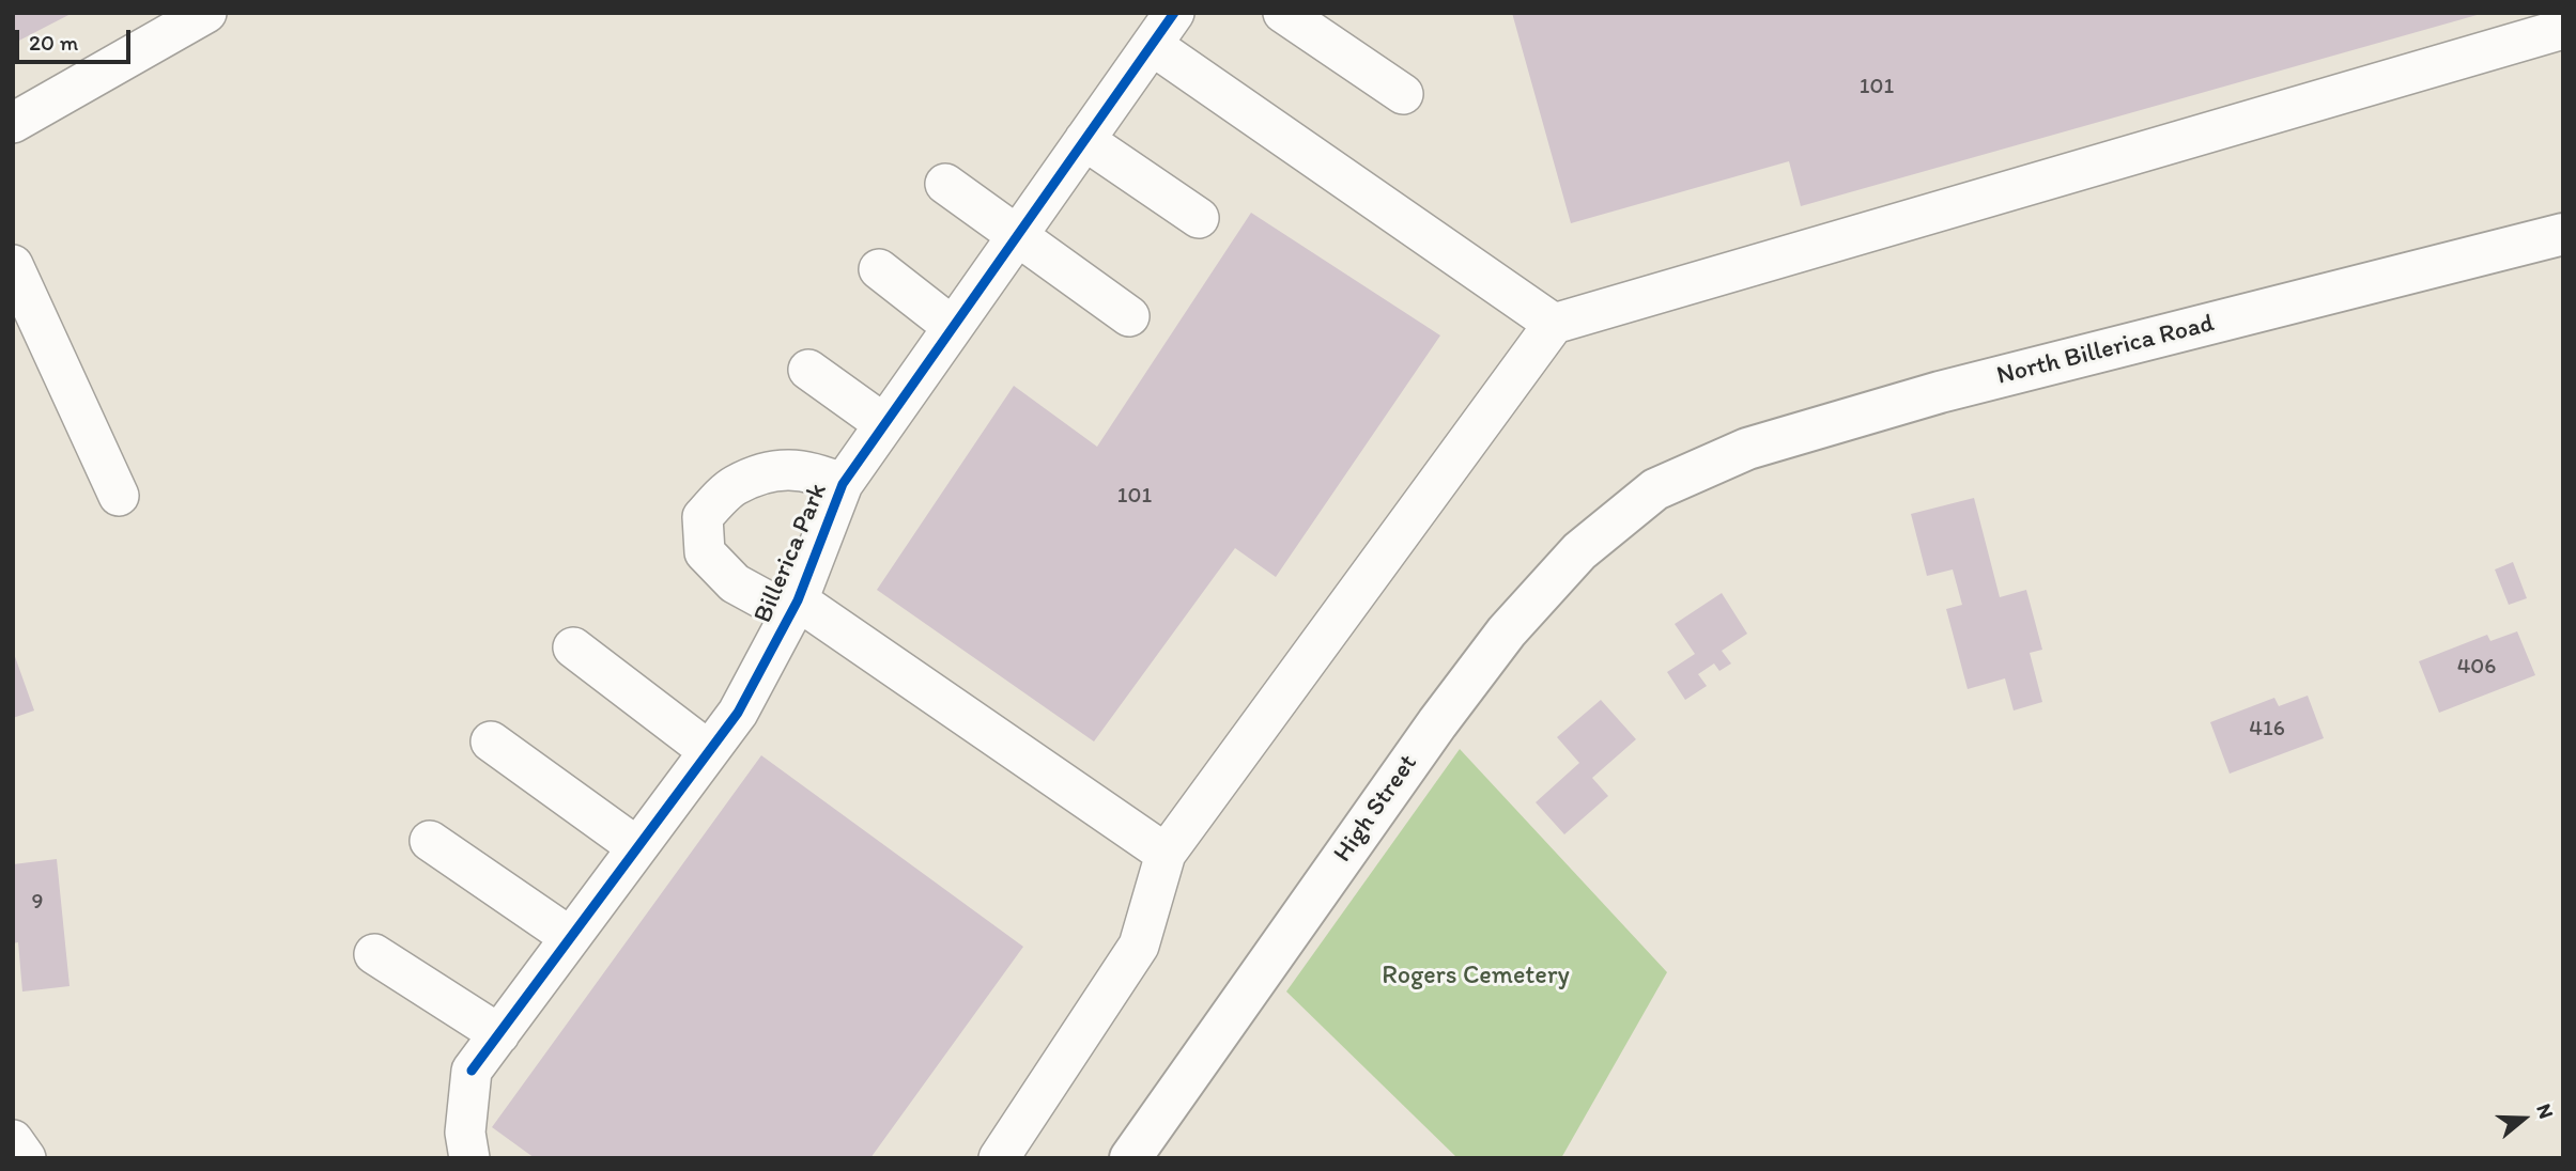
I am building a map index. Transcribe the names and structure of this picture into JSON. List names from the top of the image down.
{
  "streets": {
    "main road": ["North Billerica Road", "High Street"],
    "street": ["Billerica Park"]
  },
  "crossings": [
    ["North Billerica Road", "High Street"]
  ],
  "parks": ["Rogers Cemetery"],
  "house_numbers": [
    "101",
    "101",
    "406",
    "416",
    "9"
  ],
  "scale_bar": "20 m",
  "north": "right"
}
